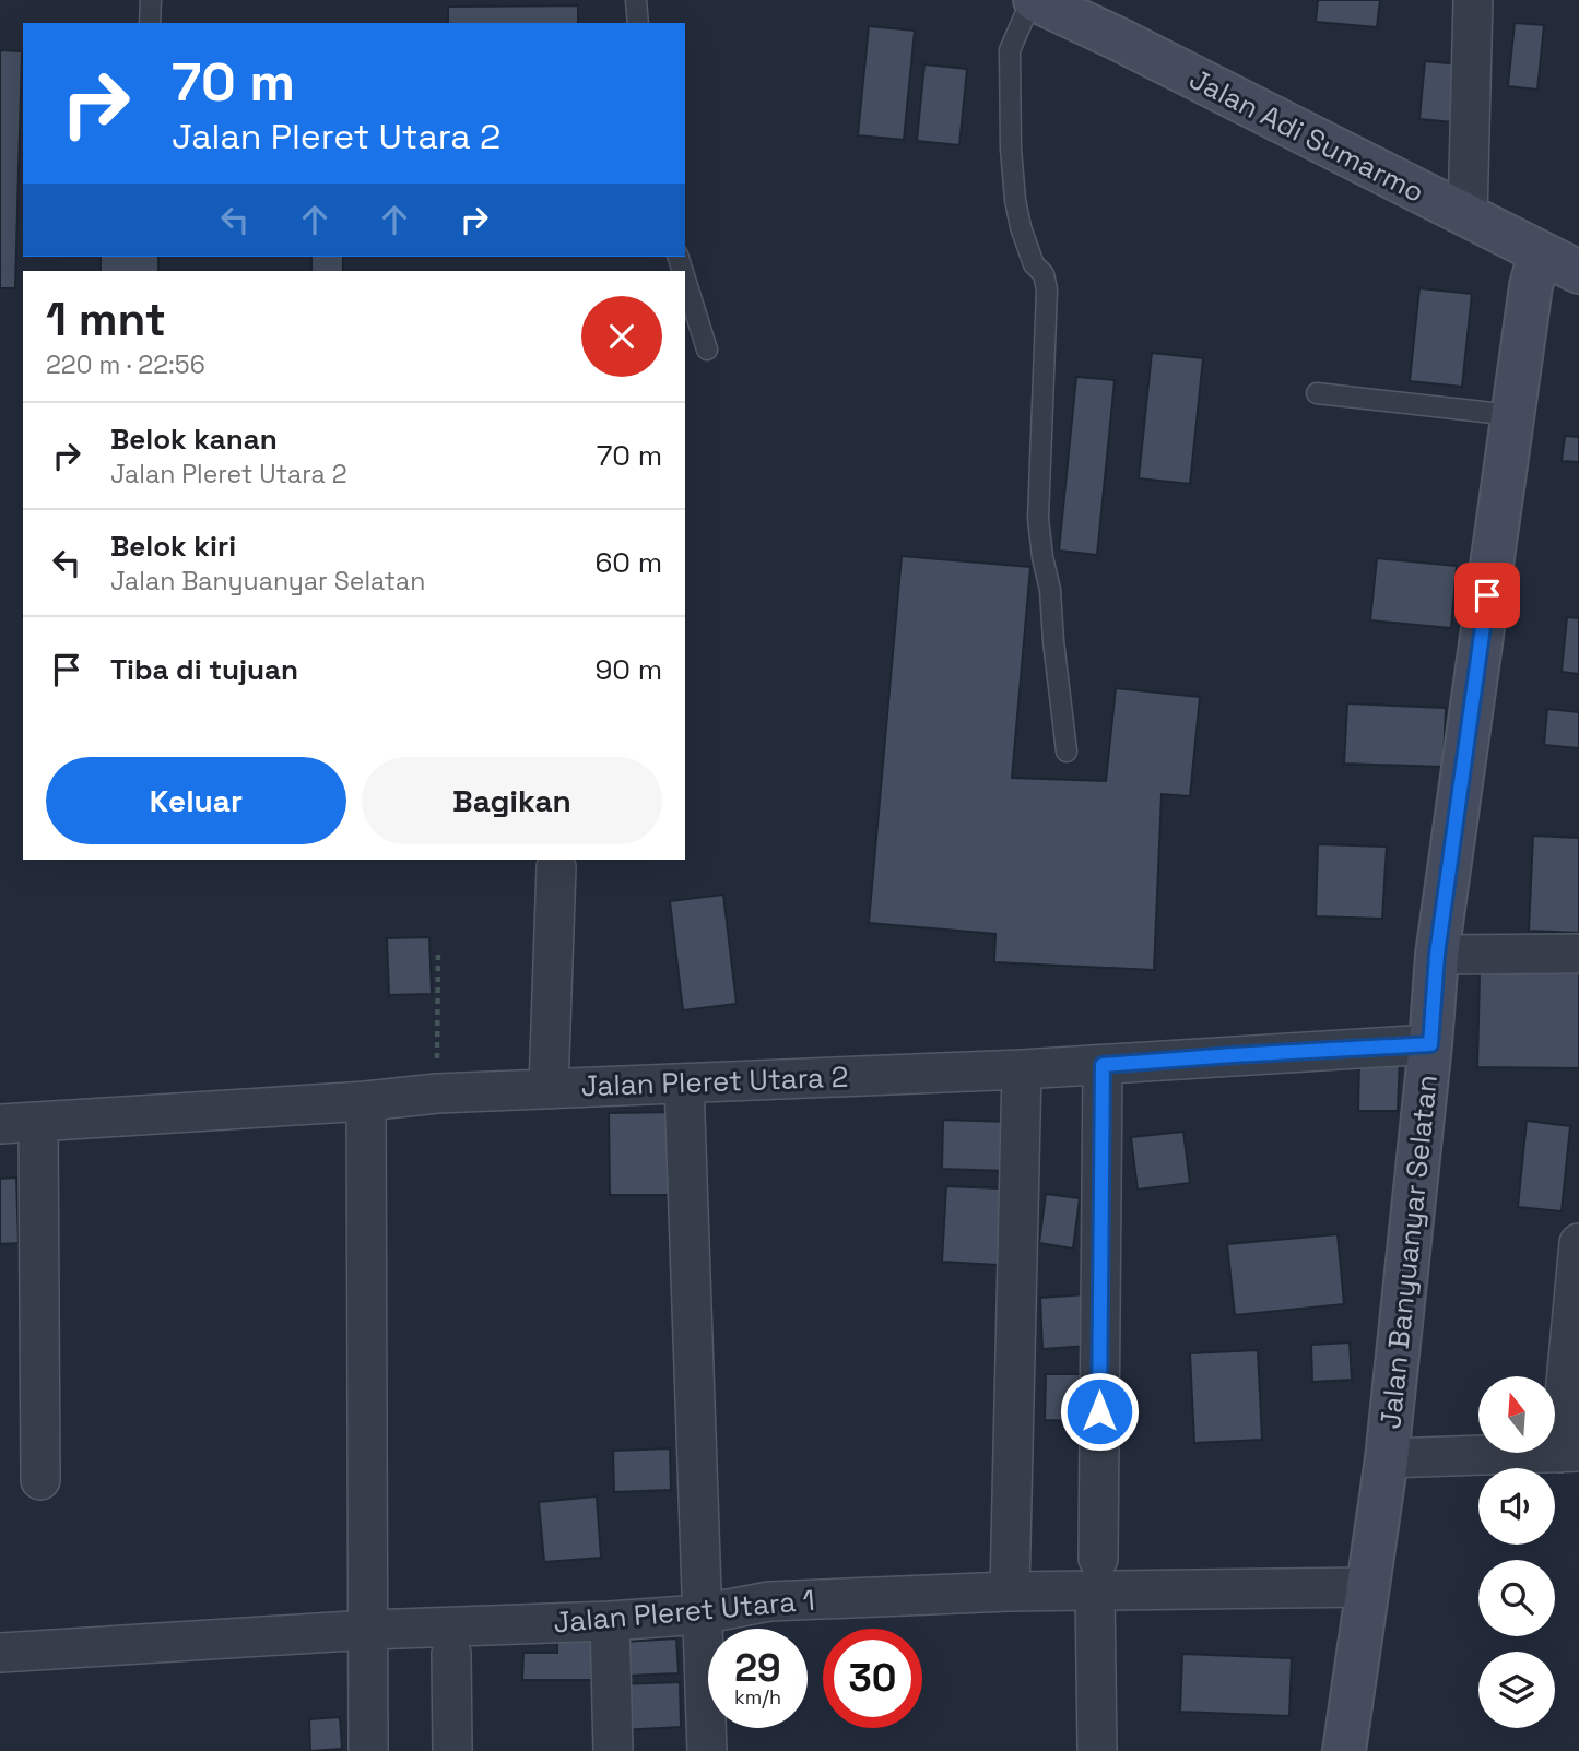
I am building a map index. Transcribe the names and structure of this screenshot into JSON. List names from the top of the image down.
{
  "streets": {
    "street": [
      "Jalan Adi Sumarmo",
      "Jalan Pleret Utara 2",
      "Jalan Banyuanyar Selatan",
      "Jalan Pleret Utara 1"
    ]
  },
  "crossings": [
    ["Jalan Adi Sumarmo", "Jalan Banyuanyar Selatan"],
    ["Jalan Pleret Utara 2", "Jalan Banyuanyar Selatan"],
    ["Jalan Banyuanyar Selatan", "Jalan Pleret Utara 1"]
  ],
  "north": "top",
  "page": {
    "turn": ["70 m", "Jalan Pleret Utara 2"],
    "heading": ["1 mnt", "220 m · 22:56"],
    "list": [
      {
        "name": "Belok kanan",
        "note": "Jalan Pleret Utara 2",
        "value": "70 m"
      },
      {
        "name": "Belok kiri",
        "note": "Jalan Banyuanyar Selatan",
        "value": "60 m"
      },
      {
        "name": "Tiba di tujuan",
        "value": "90 m"
      }
    ],
    "buttons": ["Keluar", "Bagikan"],
    "speed": "29 km/h",
    "limit": "30"
  }
}
